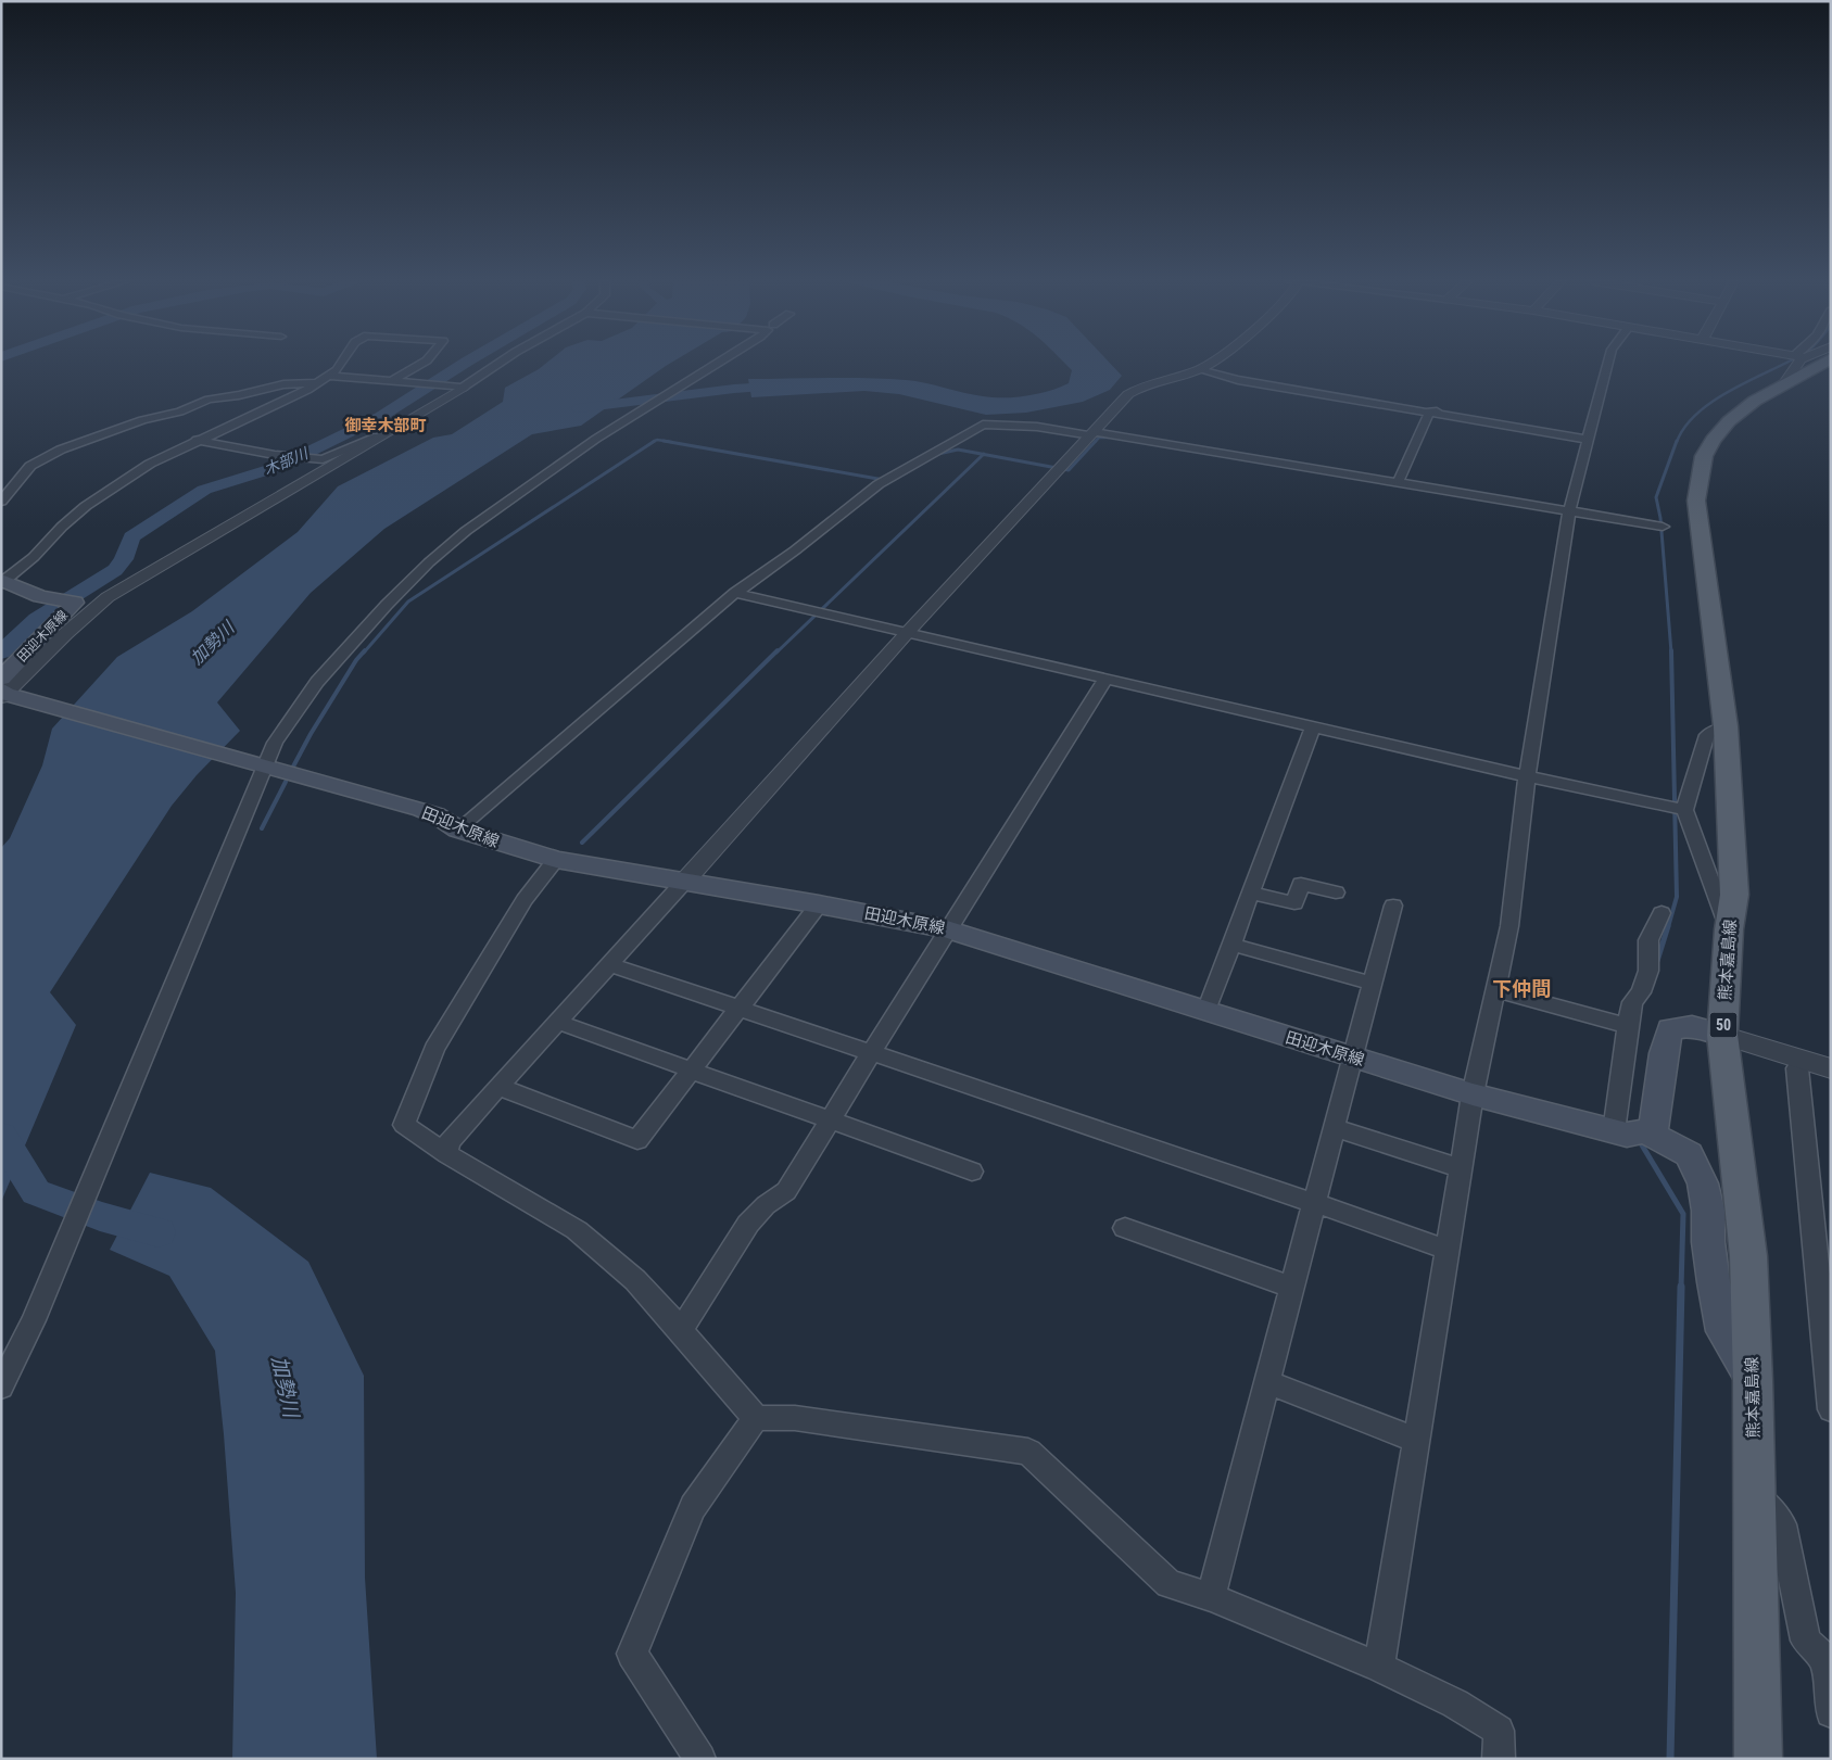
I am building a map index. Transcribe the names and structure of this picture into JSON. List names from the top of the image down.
{
  "streets": {
    "main road": ["田迎木原線", "熊本嘉島線", "50"]
  },
  "crossings": [
    ["田迎木原線", "熊本嘉島線"]
  ],
  "districts": ["御幸木部町", "下仲間"],
  "water": ["木部川", "加勢川"]
}
